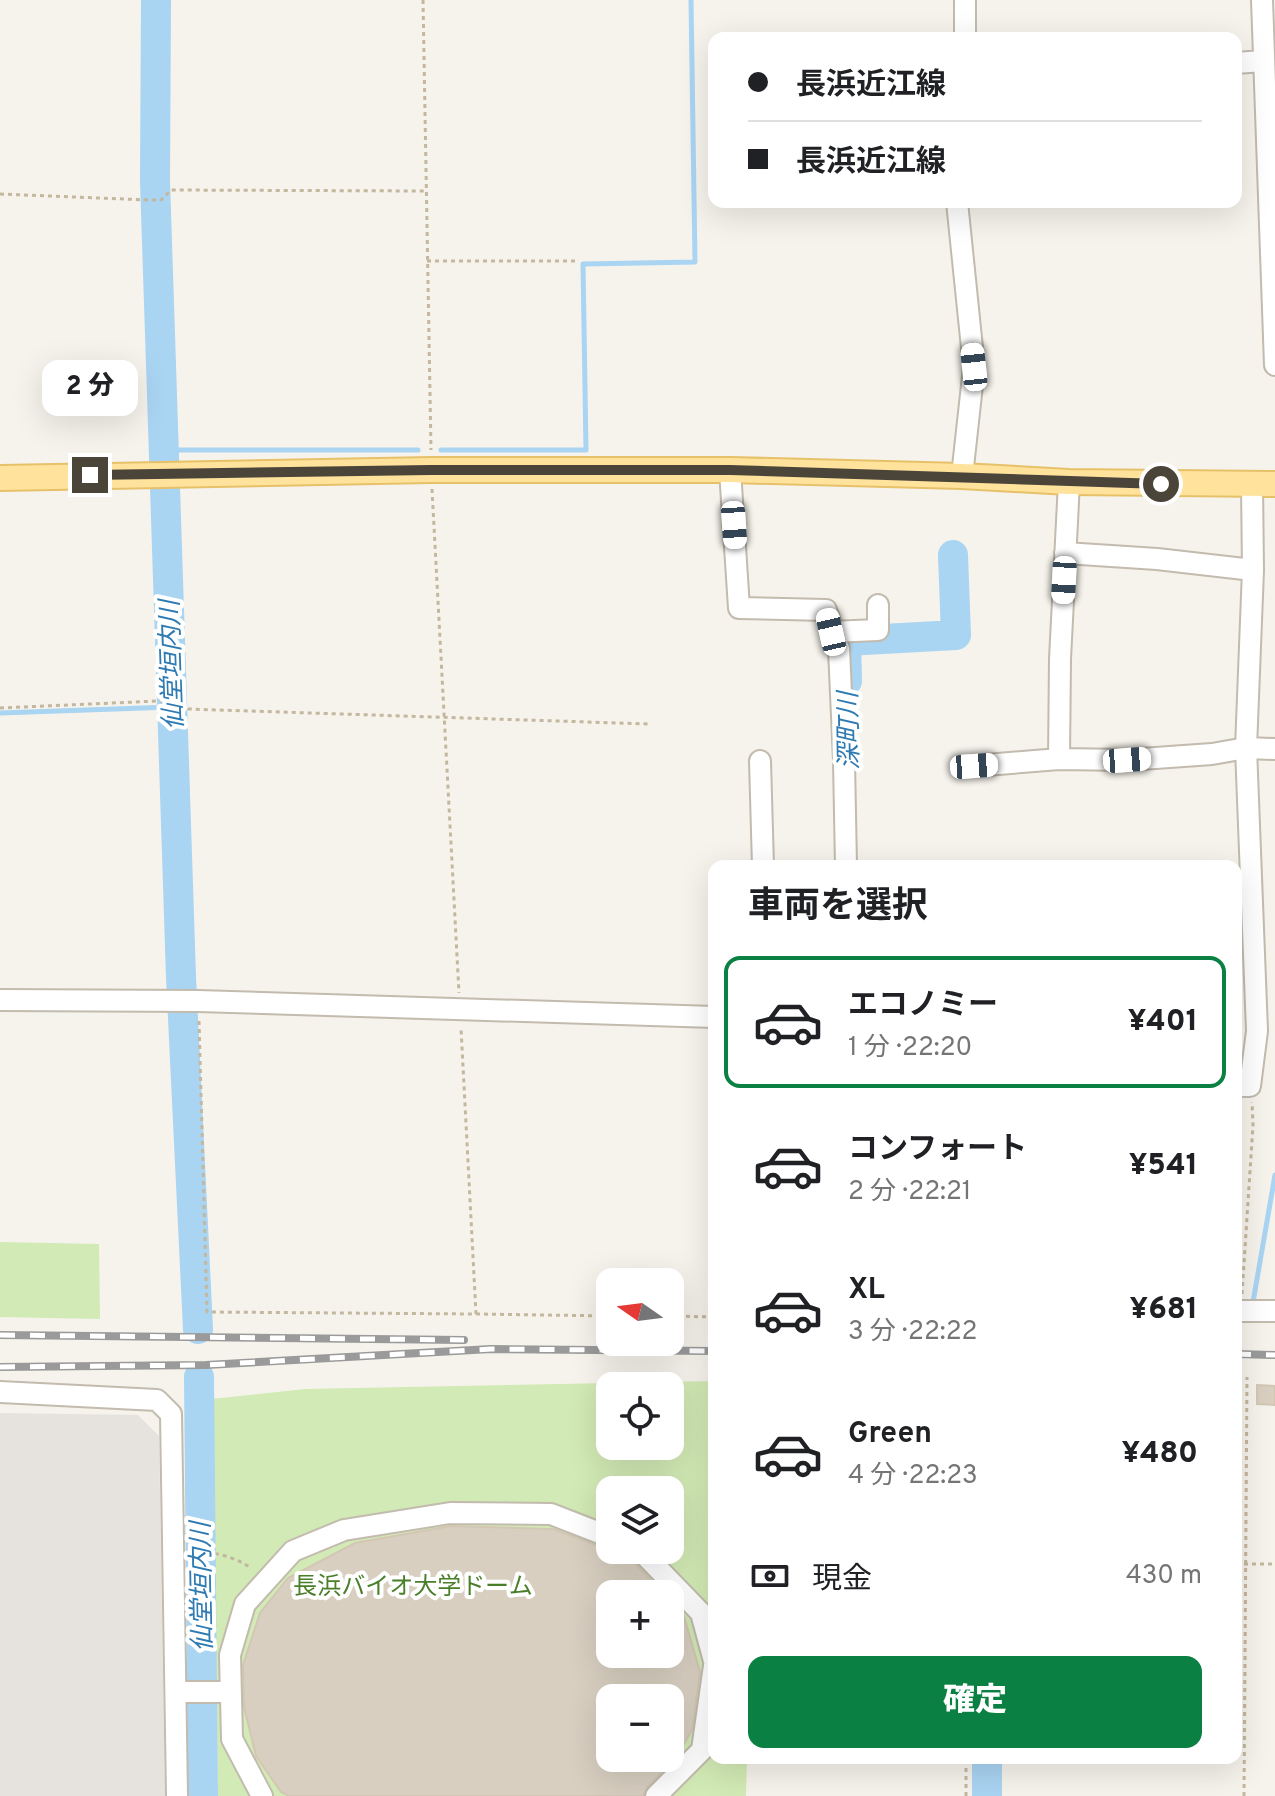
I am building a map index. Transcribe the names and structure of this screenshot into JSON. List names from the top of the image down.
{
  "water": ["仙堂垣内川", "深町川"],
  "parks": ["長浜バイオ大学ドーム"],
  "north": "left",
  "page": {
    "banner": ["長浜近江線", "長浜近江線"],
    "bubble": "2 分",
    "heading": "車両を選択",
    "list": [
      {
        "name": "エコノミー",
        "note": "1 分 · 22:20",
        "value": "¥401"
      },
      {
        "name": "コンフォート",
        "note": "2 分 · 22:21",
        "value": "¥541"
      },
      {
        "name": "XL",
        "note": "3 分 · 22:22",
        "value": "¥681"
      },
      {
        "name": "Green",
        "note": "4 分 · 22:23",
        "value": "¥480"
      }
    ],
    "map_buttons": ["+", "−"],
    "pay": ["現金", "430 m"],
    "buttons": "確定"
  }
}
